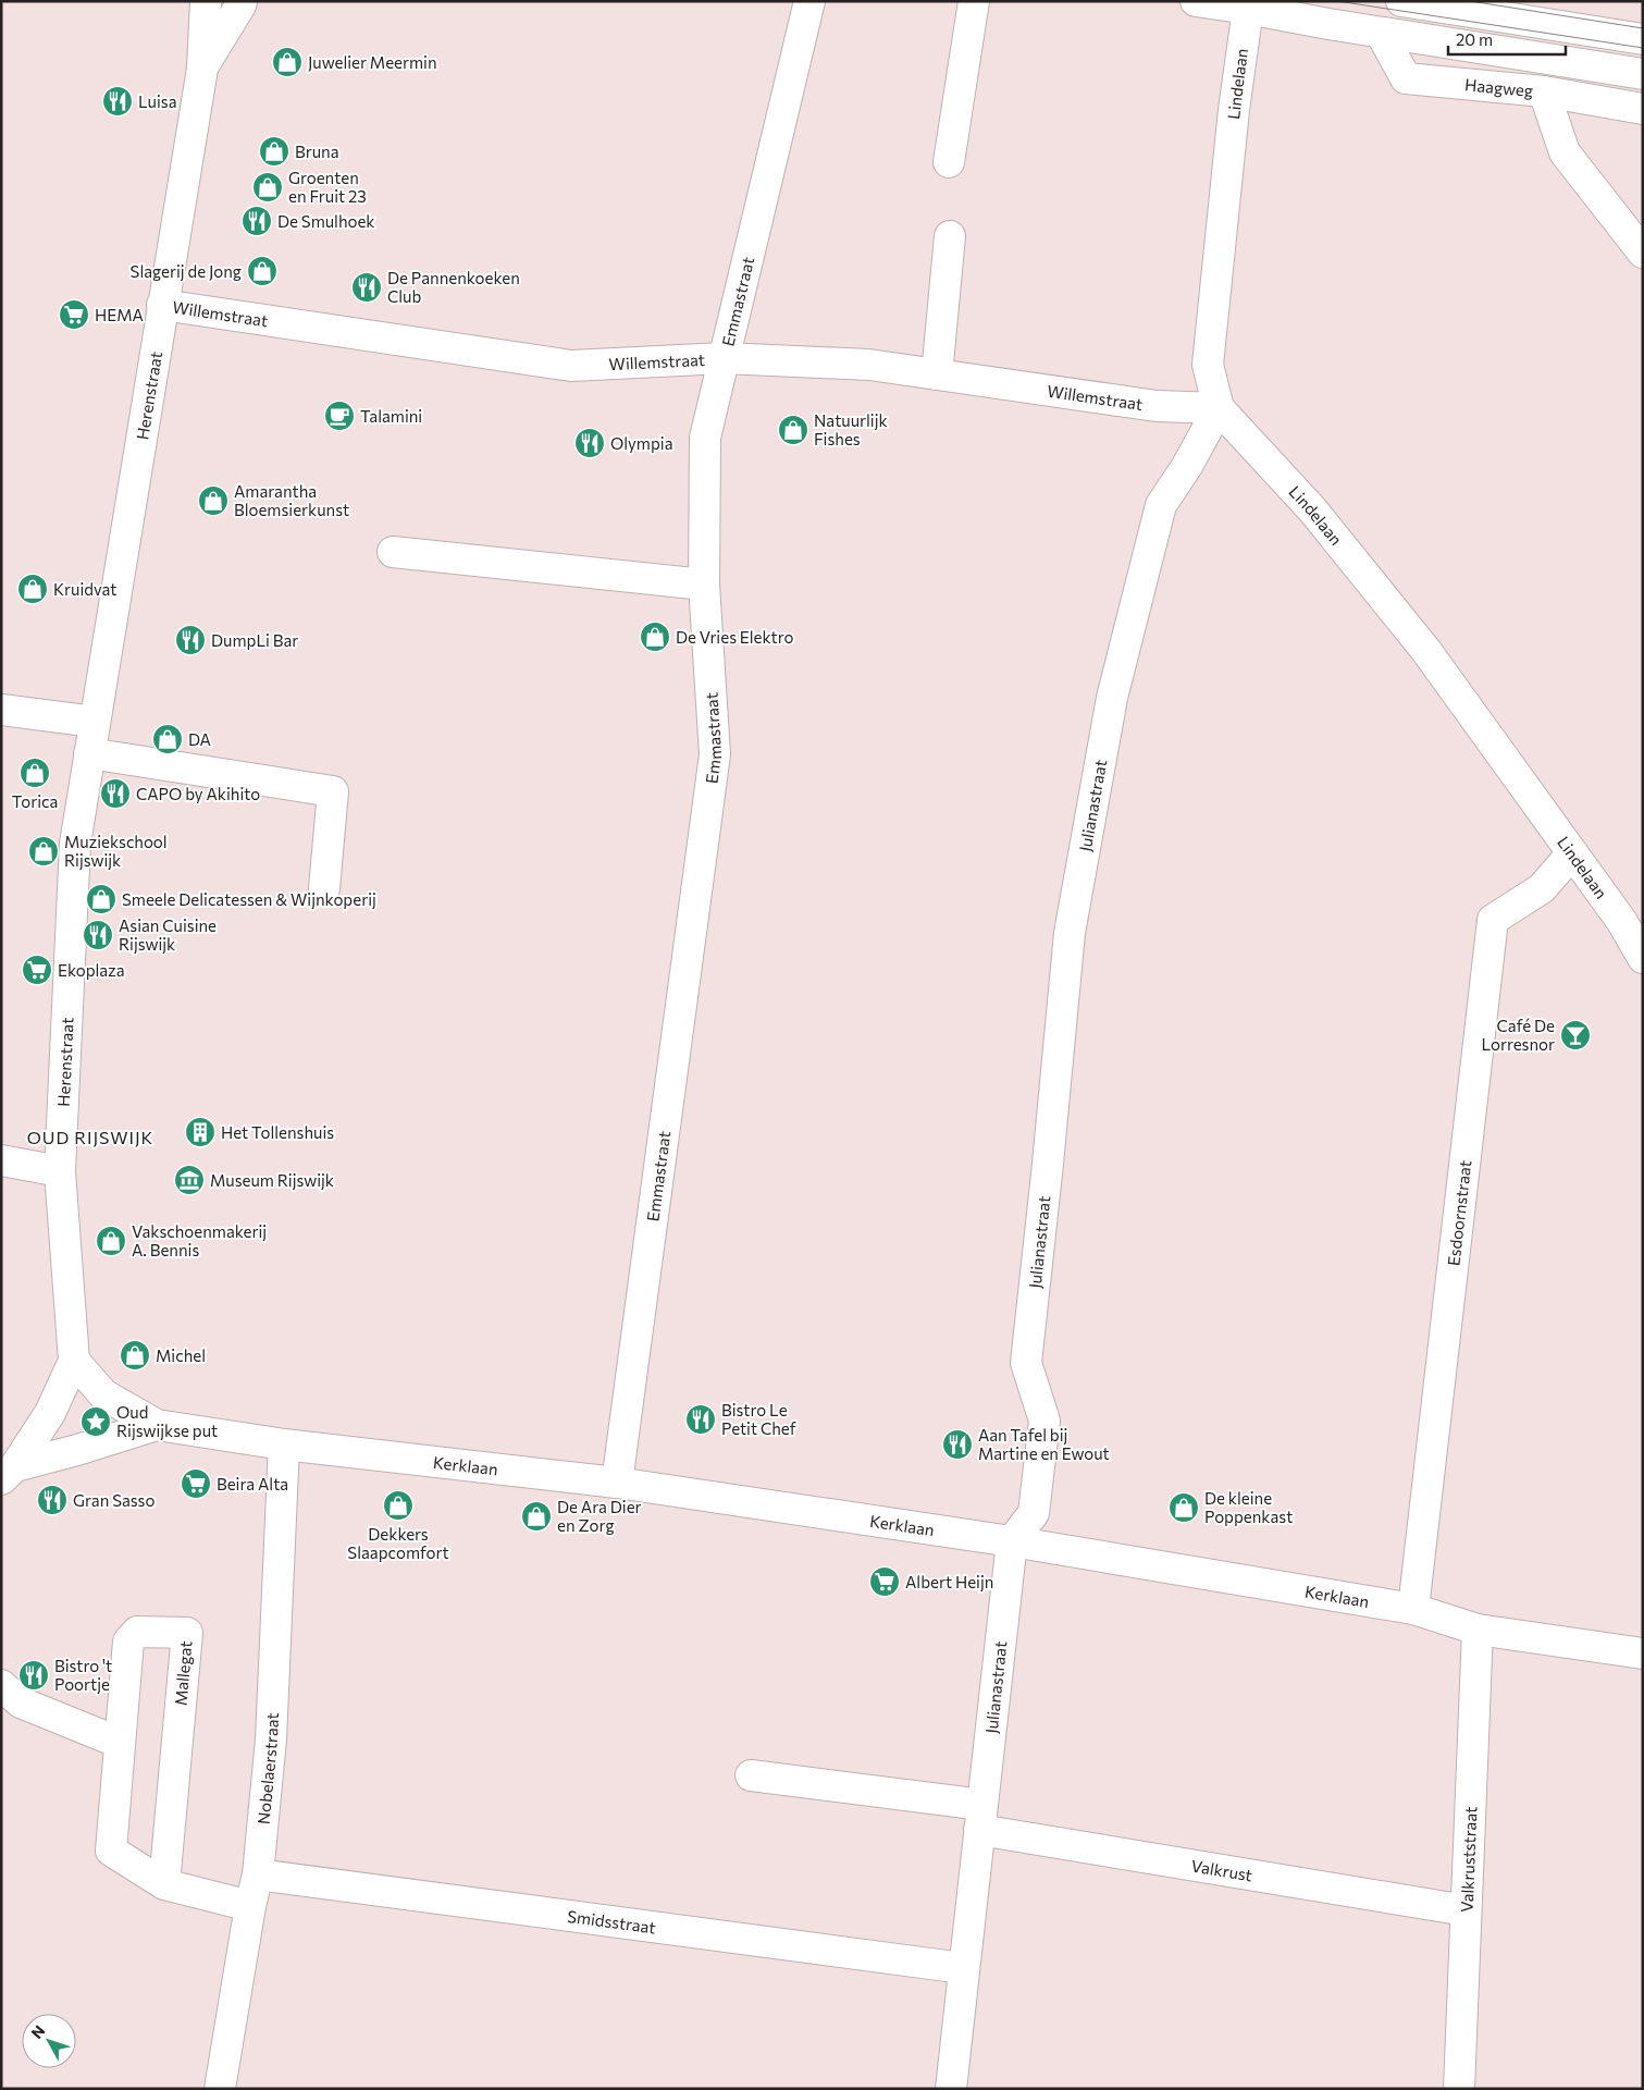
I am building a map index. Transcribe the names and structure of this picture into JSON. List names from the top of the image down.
{
  "streets": {
    "street": [
      "Lindelaan",
      "Haagweg",
      "Emmastraat",
      "Willemstraat",
      "Herenstraat",
      "Julianastraat",
      "Esdoornstraat",
      "Kerklaan",
      "Mallegat",
      "Nobelaerstraat",
      "Valkruststraat",
      "Valkrust",
      "Smidsstraat"
    ]
  },
  "crossings": [
    ["Lindelaan", "Haagweg"],
    ["Lindelaan", "Willemstraat"],
    ["Lindelaan", "Julianastraat"],
    ["Lindelaan", "Esdoornstraat"],
    ["Emmastraat", "Willemstraat"],
    ["Emmastraat", "Kerklaan"],
    ["Willemstraat", "Herenstraat"],
    ["Willemstraat", "Julianastraat"],
    ["Herenstraat", "Kerklaan"],
    ["Julianastraat", "Kerklaan"],
    ["Julianastraat", "Valkrust"],
    ["Julianastraat", "Smidsstraat"],
    ["Esdoornstraat", "Kerklaan"],
    ["Kerklaan", "Nobelaerstraat"],
    ["Kerklaan", "Valkruststraat"],
    ["Mallegat", "Nobelaerstraat"],
    ["Nobelaerstraat", "Smidsstraat"],
    ["Valkruststraat", "Valkrust"]
  ],
  "districts": ["OUD RIJSWIJK"],
  "places": {
    "shop": [
      "Juwelier Meermin",
      "Bruna",
      "Groenten en Fruit 23",
      "Slagerij de Jong",
      "Natuurlijk Fishes",
      "Amarantha Bloemsierkunst",
      "Kruidvat",
      "De Vries Elektro",
      "DA",
      "Torica",
      "Muziekschool Rijswijk",
      "Smeele Delicatessen & Wijnkoperij",
      "Vakschoenmakerij A. Bennis",
      "Michel",
      "Dekkers Slaapcomfort",
      "De kleine Poppenkast",
      "De Ara Dier en Zorg"
    ],
    "restaurant": [
      "Luisa",
      "De Smulhoek",
      "De Pannenkoeken Club",
      "Olympia",
      "DumpLi Bar",
      "CAPO by Akihito",
      "Asian Cuisine Rijswijk",
      "Bistro Le Petit Chef",
      "Aan Tafel bij Martine en Ewout",
      "Gran Sasso",
      "Bistro 't Poortje"
    ],
    "supermarket": [
      "HEMA",
      "Ekoplaza",
      "Beira Alta",
      "Albert Heijn"
    ],
    "cafe": ["Talamini"],
    "bar": ["Café De Lorresnor"],
    "building": ["Het Tollenshuis"],
    "museum": ["Museum Rijswijk"],
    "place": ["Oud Rijswijkse put"]
  },
  "scale_bar": "20 m",
  "north": "top left"
}
